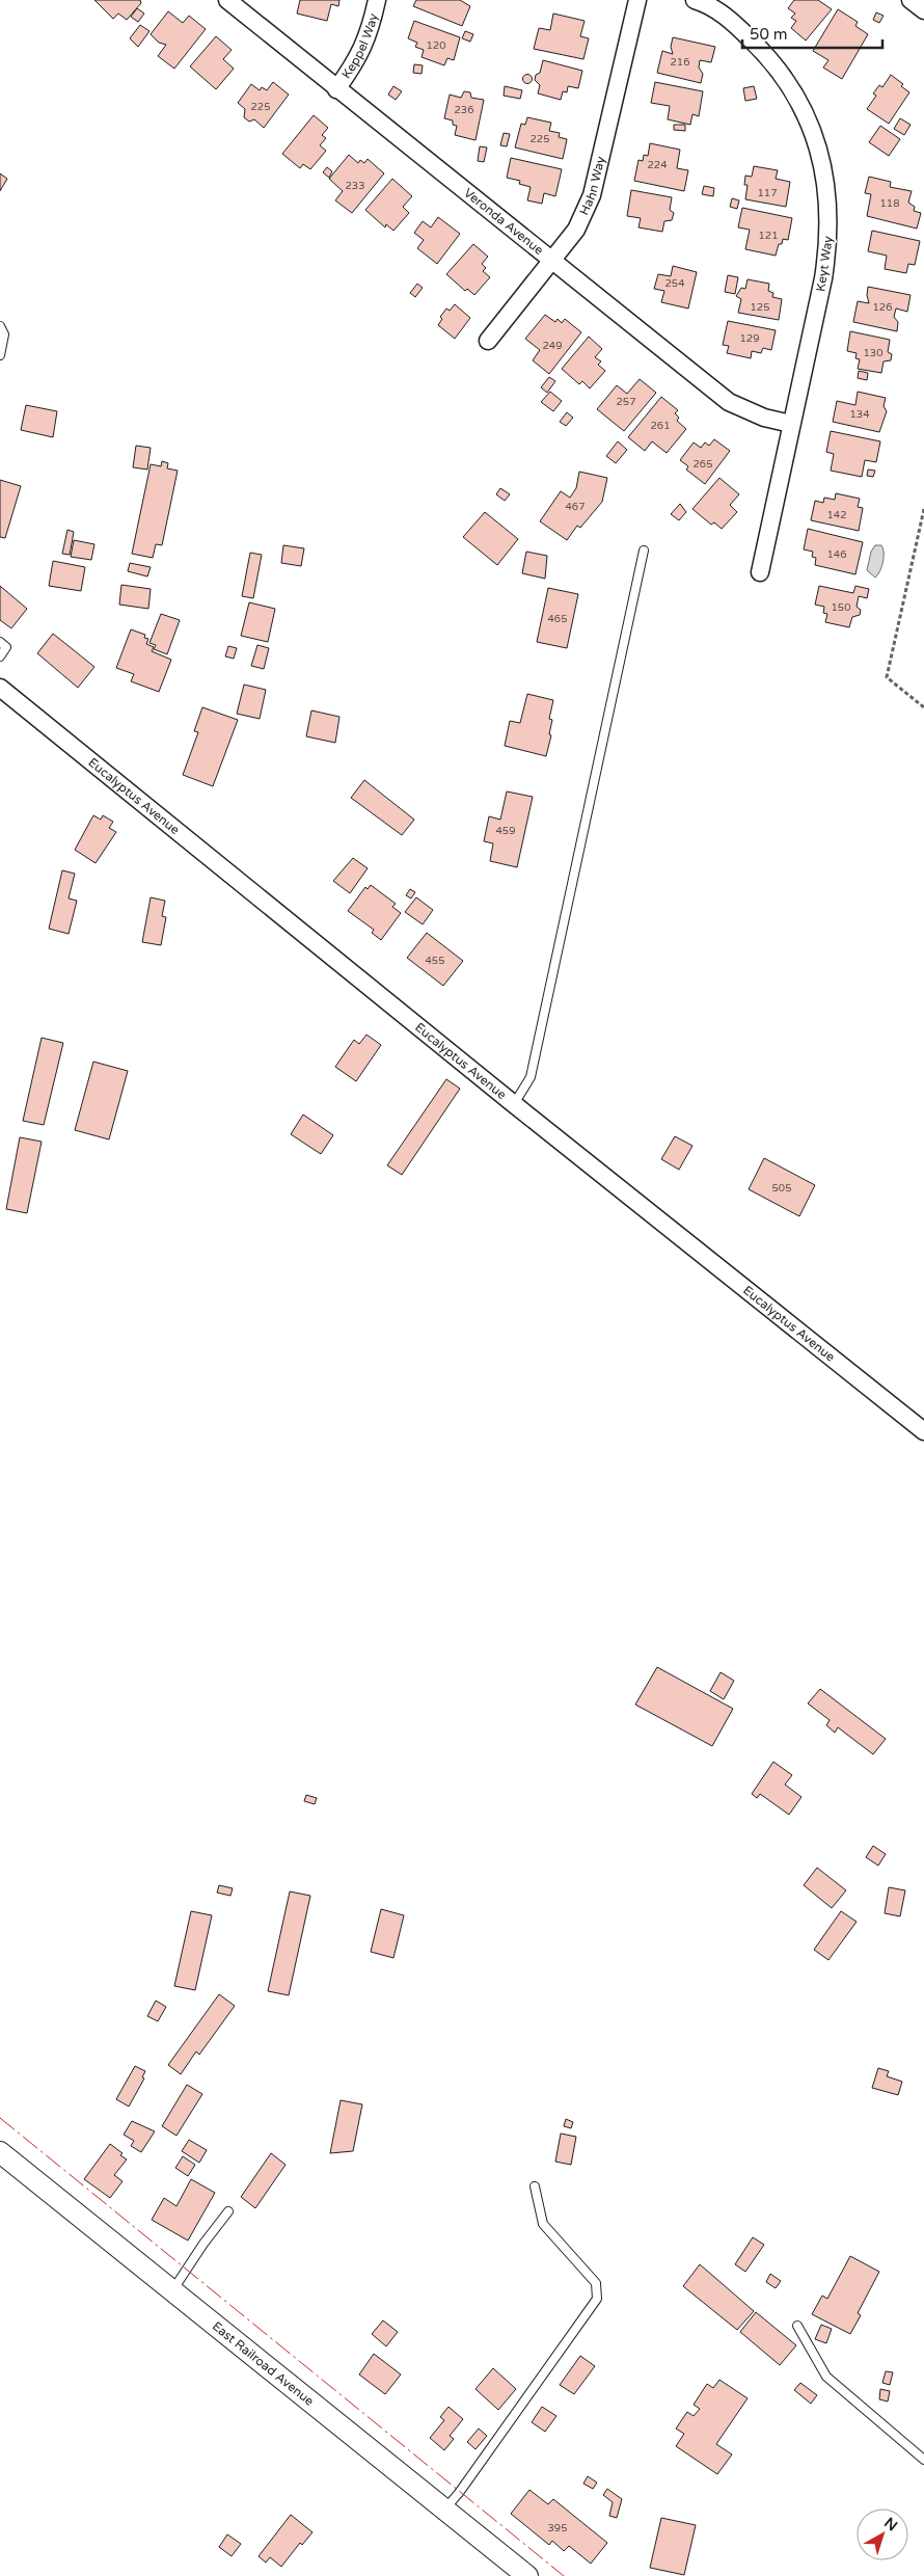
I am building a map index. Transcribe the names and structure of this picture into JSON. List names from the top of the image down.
{
  "streets": {
    "street": [
      "Keppel Way",
      "Hahn Way",
      "Veronda Avenue",
      "Keyt Way",
      "Eucalyptus Avenue",
      "East Railroad Avenue"
    ]
  },
  "crossings": [
    ["Keppel Way", "Veronda Avenue"],
    ["Hahn Way", "Veronda Avenue"],
    ["Veronda Avenue", "Keyt Way"]
  ],
  "house_numbers": [
    "120",
    "216",
    "225",
    "236",
    "225",
    "224",
    "233",
    "117",
    "118",
    "121",
    "254",
    "125",
    "126",
    "129",
    "249",
    "130",
    "257",
    "134",
    "261",
    "265",
    "467",
    "142",
    "146",
    "150",
    "465",
    "459",
    "455",
    "505",
    "395"
  ],
  "scale_bar": "50 m",
  "north": "top right"
}
